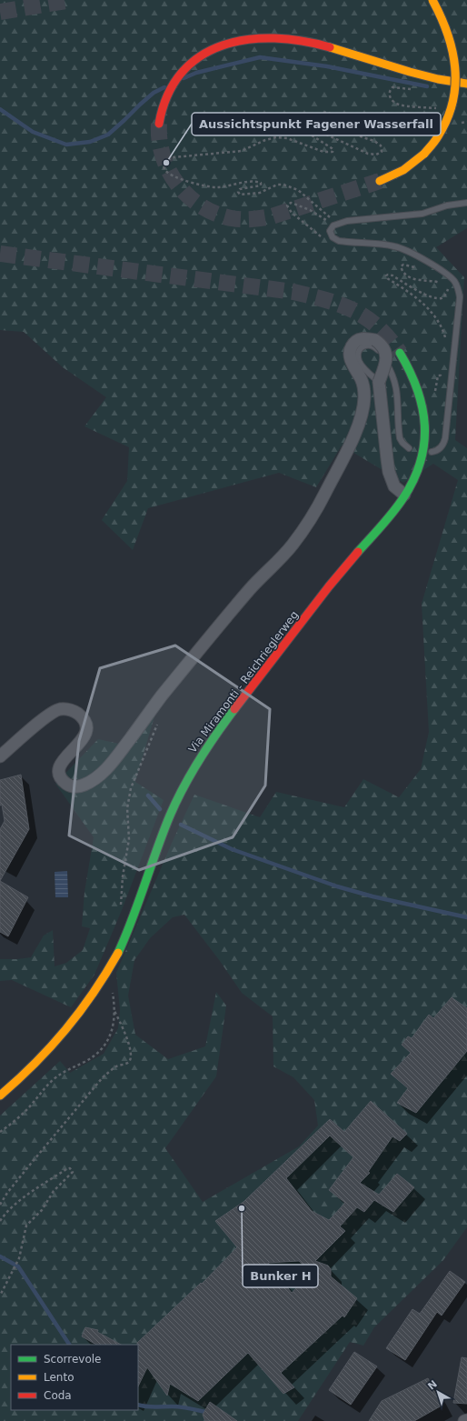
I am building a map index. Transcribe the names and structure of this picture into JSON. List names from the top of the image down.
{
  "streets": {
    "main road": ["Via Miramonti - Reichrieglerweg"]
  },
  "places": ["Aussichtspunkt Fagener Wasserfall", "Bunker H"],
  "legend": ["Scorrevole", "Lento", "Coda"],
  "north": "top left"
}
